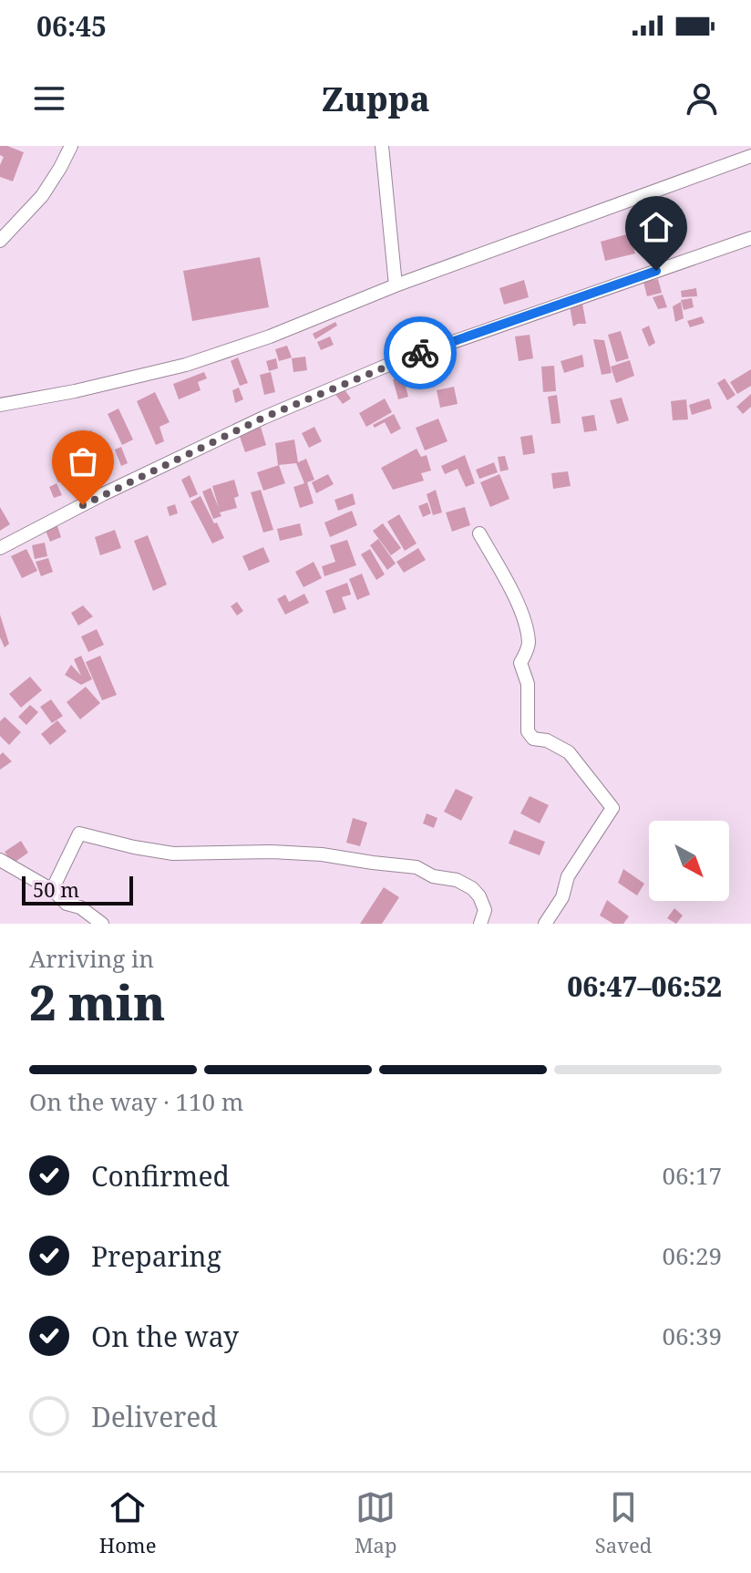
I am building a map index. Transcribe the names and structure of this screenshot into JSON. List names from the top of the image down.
{
  "scale_bar": "50 m",
  "north": "bottom right",
  "page": {
    "status": "06:45",
    "header": "Zuppa",
    "scale": "50 m",
    "heading": ["2 min", "Arriving in", "06:47–06:52"],
    "bar": "On the way · 110 m",
    "list": [
      ["Confirmed", "06:17"],
      ["Preparing", "06:29"],
      ["On the way", "06:39"],
      "Delivered"
    ],
    "tabs": ["Home", "Map", "Saved"]
  }
}
